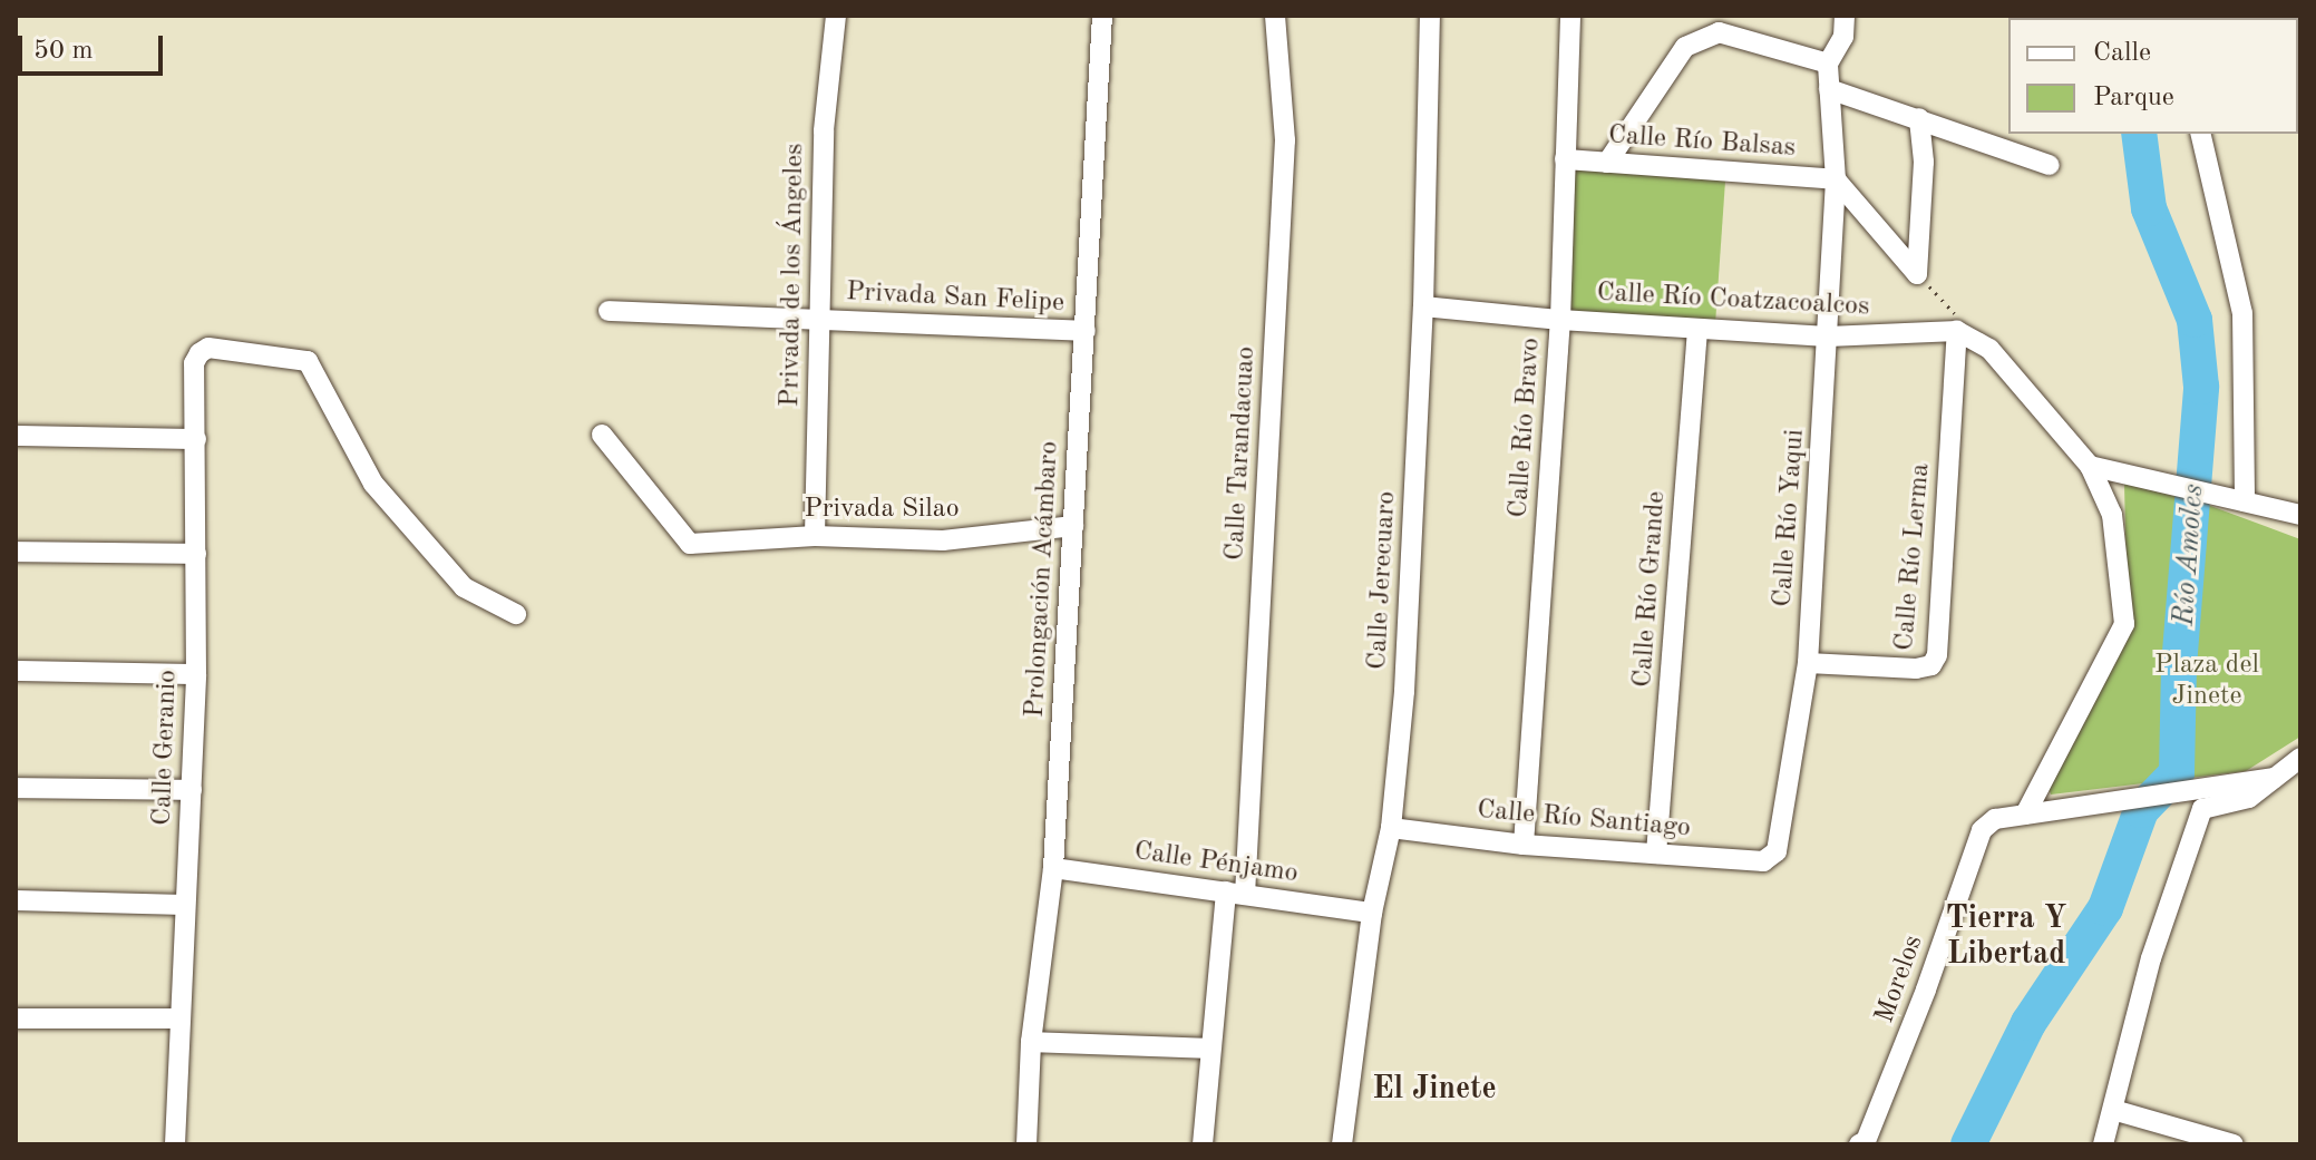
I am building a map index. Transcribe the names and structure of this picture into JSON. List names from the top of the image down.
{
  "streets": {
    "street": [
      "Calle Río Balsas",
      "Privada de los Ángeles",
      "Privada San Felipe",
      "Calle Río Coatzacoalcos",
      "Calle Río Bravo",
      "Calle Tarandacuao",
      "Privada Silao",
      "Calle Río Yaqui",
      "Calle Río Lerma",
      "Prolongación Acámbaro",
      "Calle Jerecuaro",
      "Calle Río Grande",
      "Calle Geranio",
      "Calle Río Santiago",
      "Calle Pénjamo",
      "Morelos"
    ]
  },
  "crossings": [
    ["Calle Río Balsas", "Calle Río Bravo"],
    ["Calle Río Balsas", "Calle Río Yaqui"],
    ["Privada de los Ángeles", "Privada San Felipe"],
    ["Privada de los Ángeles", "Privada Silao"],
    ["Privada San Felipe", "Prolongación Acámbaro"],
    ["Calle Río Coatzacoalcos", "Calle Río Bravo"],
    ["Calle Río Coatzacoalcos", "Calle Río Yaqui"],
    ["Calle Río Coatzacoalcos", "Calle Río Lerma"],
    ["Calle Río Coatzacoalcos", "Calle Jerecuaro"],
    ["Calle Río Coatzacoalcos", "Calle Río Grande"],
    ["Calle Río Bravo", "Calle Río Santiago"],
    ["Calle Tarandacuao", "Calle Pénjamo"],
    ["Privada Silao", "Prolongación Acámbaro"],
    ["Calle Río Yaqui", "Calle Río Lerma"],
    ["Calle Río Yaqui", "Calle Río Santiago"],
    ["Prolongación Acámbaro", "Calle Pénjamo"],
    ["Calle Jerecuaro", "Calle Río Santiago"],
    ["Calle Jerecuaro", "Calle Pénjamo"],
    ["Calle Río Grande", "Calle Río Santiago"]
  ],
  "districts": ["Tierra Y Libertad", "El Jinete"],
  "water": ["Río Amoles"],
  "parks": ["Plaza del Jinete"],
  "legend": ["Calle", "Parque"],
  "scale_bar": "50 m"
}
